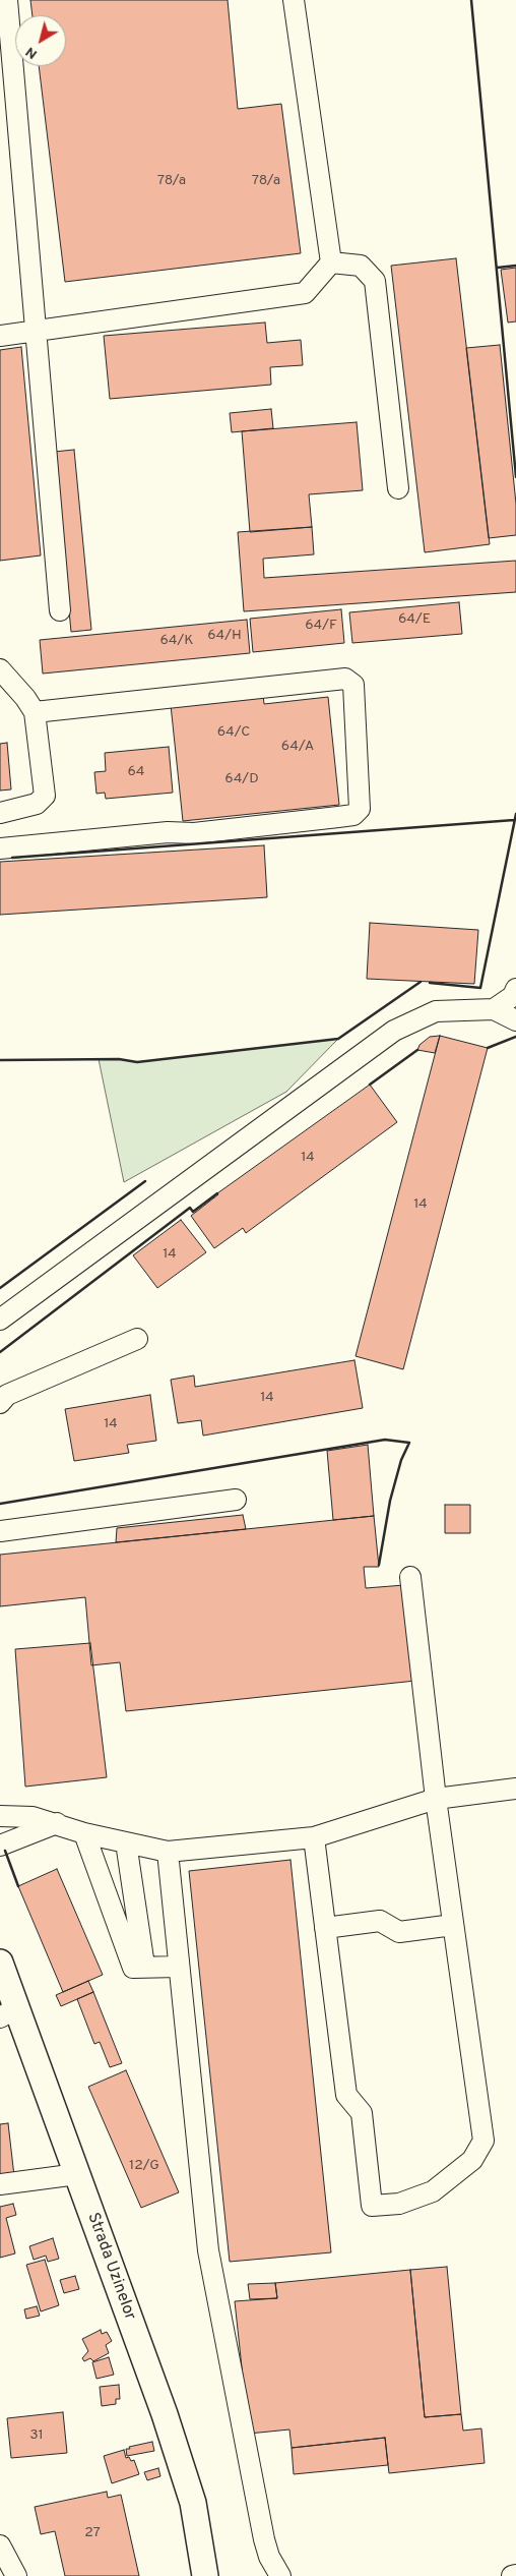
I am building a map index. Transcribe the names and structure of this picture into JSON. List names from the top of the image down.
{
  "streets": {
    "main road": ["Strada Uzinelor"]
  },
  "house_numbers": [
    "78/a",
    "78/a",
    "64/E",
    "64/F",
    "64/H",
    "64/K",
    "64/C",
    "64/A",
    "64",
    "64/D",
    "14",
    "14",
    "14",
    "14",
    "14",
    "12/G",
    "31",
    "27"
  ],
  "north": "bottom left"
}
